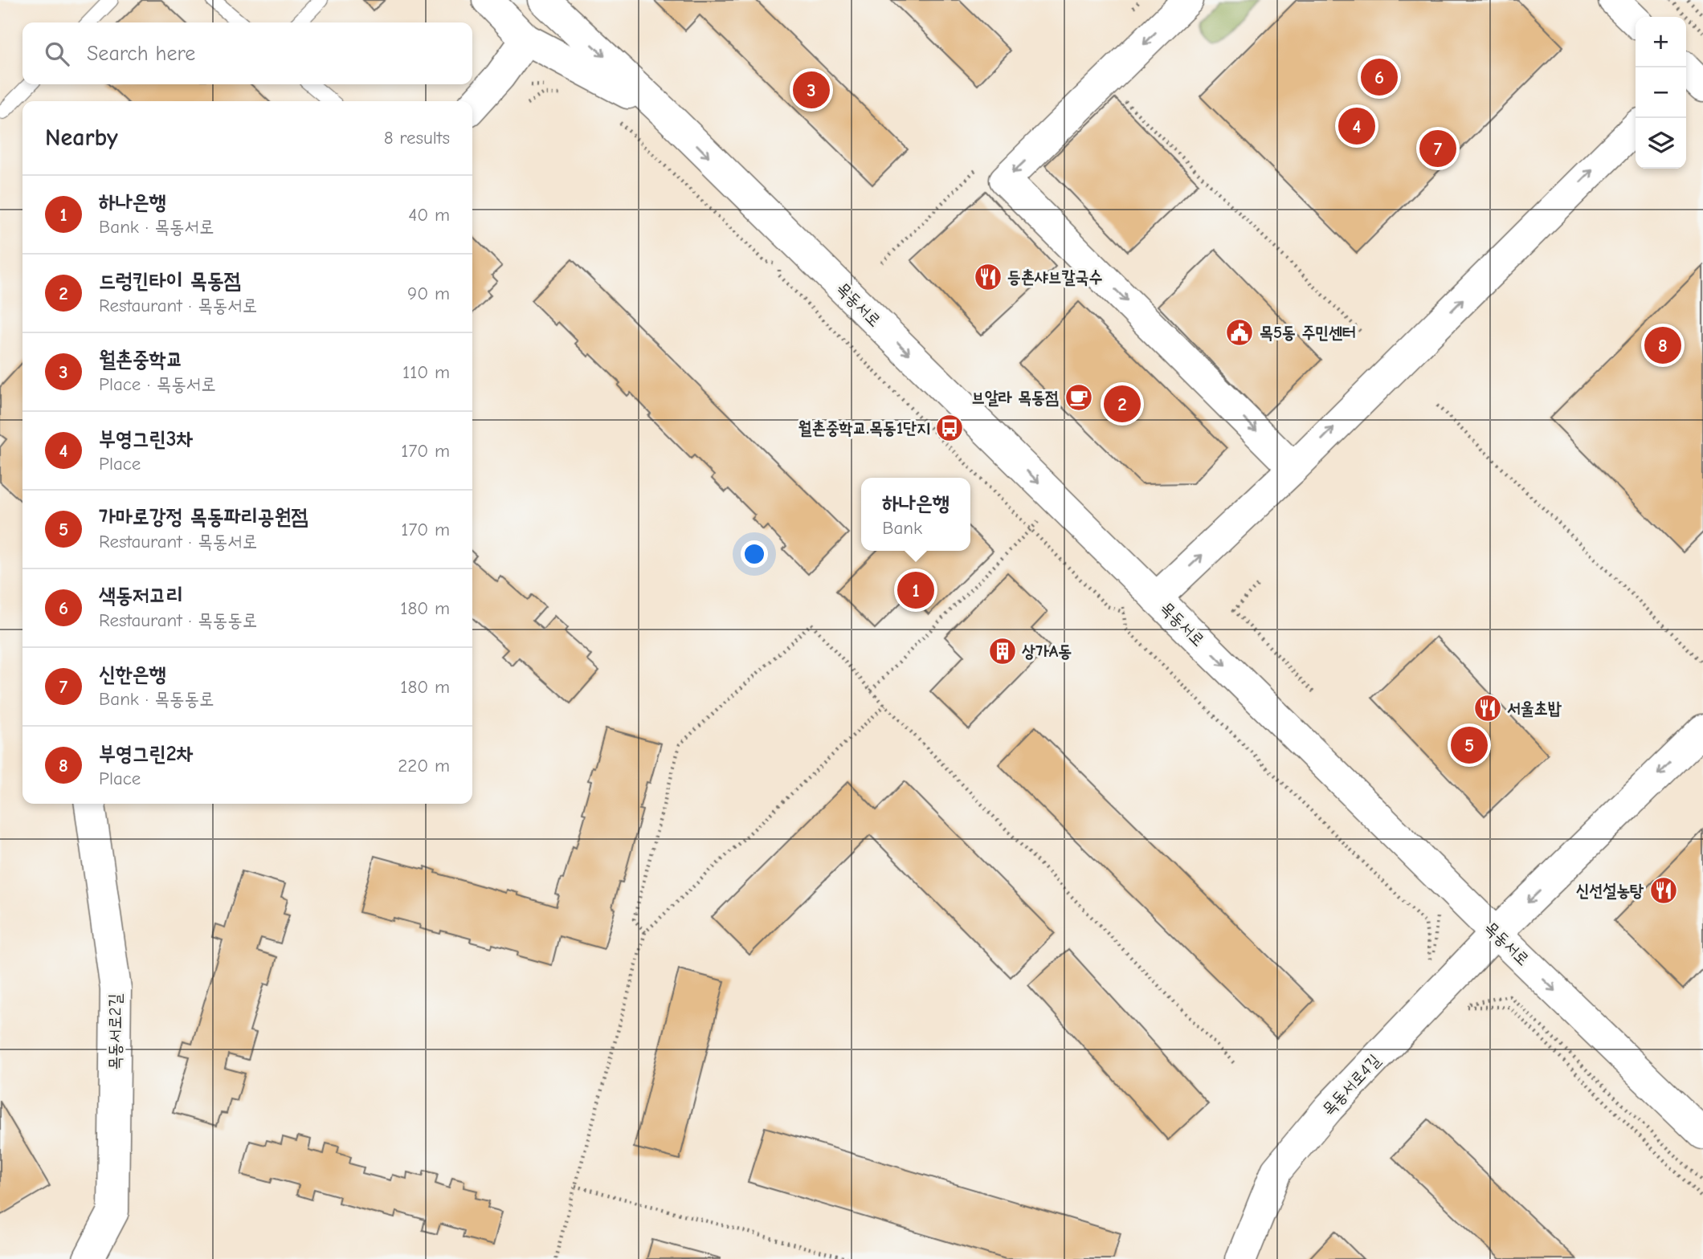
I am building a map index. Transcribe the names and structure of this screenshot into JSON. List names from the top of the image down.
{
  "streets": {
    "street": ["목동서로", "목동서로2길", "목동서로4길"]
  },
  "crossings": [
    ["목동서로", "목동서로4길"]
  ],
  "one_way": ["목동서로", "목동서로4길"],
  "places": {
    "restaurant": ["등촌샤브칼국수", "서울초밥", "신선설농탕"],
    "public building": ["목5동 주민센터"],
    "cafe": ["브알라 목동점"],
    "bus stop": ["월촌중학교.목동1단지"],
    "building": ["상가A동"]
  },
  "page": {
    "map_buttons": ["+", "−"],
    "search": "Search here",
    "pins": [
      "6",
      "3",
      "4",
      "7",
      "8",
      "2",
      "1",
      "5"
    ],
    "heading": ["Nearby", "8 results"],
    "list": [
      {
        "mark": "1",
        "name": "하나은행",
        "note": "Bank · 목동서로",
        "value": "40 m"
      },
      {
        "mark": "2",
        "name": "드렁킨타이 목동점",
        "note": "Restaurant · 목동서로",
        "value": "90 m"
      },
      {
        "mark": "3",
        "name": "월촌중학교",
        "note": "Place · 목동서로",
        "value": "110 m"
      },
      {
        "mark": "4",
        "name": "부영그린3차",
        "note": "Place",
        "value": "170 m"
      },
      {
        "mark": "5",
        "name": "가마로강정 목동파리공원점",
        "note": "Restaurant · 목동서로",
        "value": "170 m"
      },
      {
        "mark": "6",
        "name": "색동저고리",
        "note": "Restaurant · 목동동로",
        "value": "180 m"
      },
      {
        "mark": "7",
        "name": "신한은행",
        "note": "Bank · 목동동로",
        "value": "180 m"
      },
      {
        "mark": "8",
        "name": "부영그린2차",
        "note": "Place",
        "value": "220 m"
      }
    ],
    "popup": ["하나은행", "Bank"]
  }
}
